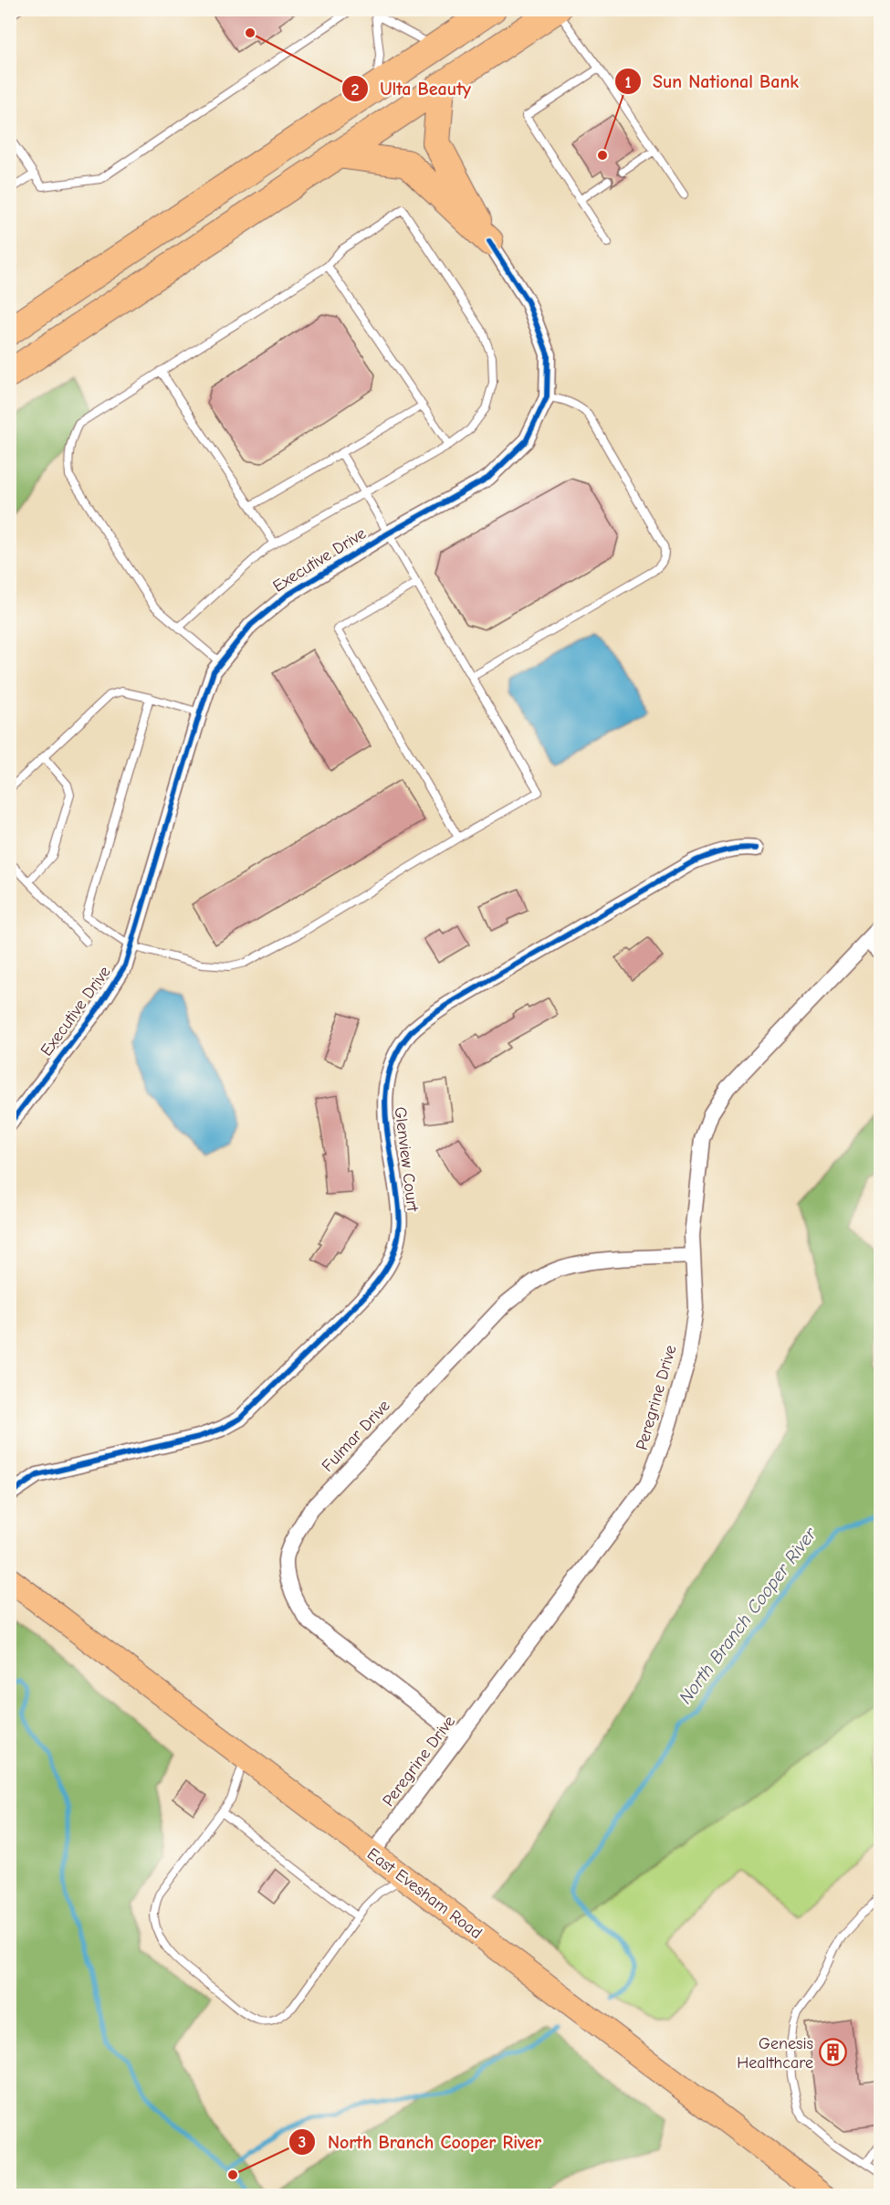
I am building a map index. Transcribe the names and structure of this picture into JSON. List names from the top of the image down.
{
  "streets": {
    "main road": ["East Evesham Road"],
    "street": [
      "Executive Drive",
      "Glenview Court",
      "Peregrine Drive",
      "Fulmar Drive"
    ]
  },
  "crossings": [
    ["Peregrine Drive", "Fulmar Drive"],
    ["Peregrine Drive", "East Evesham Road"]
  ],
  "water": ["North Branch Cooper River"],
  "places": {
    "other": ["Ulta Beauty", "Sun National Bank", "North Branch Cooper River"],
    "building": ["Genesis Healthcare"]
  }
}
